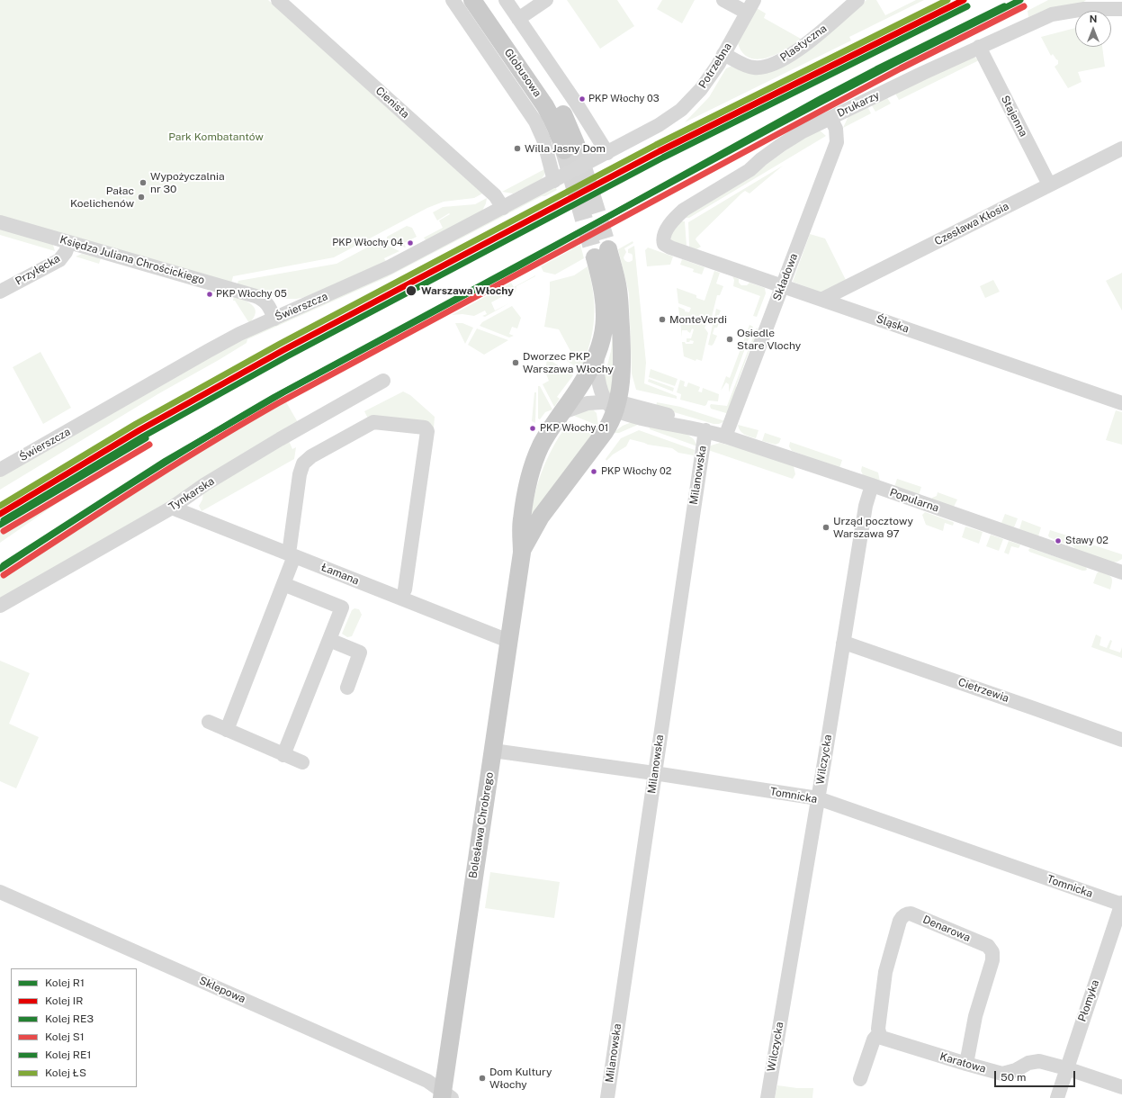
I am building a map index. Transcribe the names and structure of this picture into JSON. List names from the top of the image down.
{
  "streets": {
    "main road": ["Globusowa", "Bolesława Chrobrego"],
    "street": [
      "Plastyczna",
      "Potrzebna",
      "Cienista",
      "Drukarzy",
      "Stajenna",
      "Czesława Kłosia",
      "Księdza Juliana Chrościckiego",
      "Przyłęcka",
      "Składowa",
      "Świerszcza",
      "Śląska",
      "Milanowska",
      "Tynkarska",
      "Popularna",
      "Łamana",
      "Cietrzewia",
      "Wilczycka",
      "Tomnicka",
      "Denarowa",
      "Sklepowa",
      "Płomyka",
      "Karatowa"
    ]
  },
  "crossings": [
    ["Plastyczna", "Potrzebna"],
    ["Potrzebna", "Świerszcza"],
    ["Cienista", "Świerszcza"],
    ["Drukarzy", "Stajenna"],
    ["Drukarzy", "Składowa"],
    ["Drukarzy", "Śląska"],
    ["Stajenna", "Czesława Kłosia"],
    ["Czesława Kłosia", "Śląska"],
    ["Księdza Juliana Chrościckiego", "Przyłęcka"],
    ["Księdza Juliana Chrościckiego", "Świerszcza"],
    ["Składowa", "Śląska"],
    ["Składowa", "Popularna"],
    ["Milanowska", "Popularna"],
    ["Milanowska", "Tomnicka"],
    ["Tynkarska", "Łamana"],
    ["Popularna", "Wilczycka"],
    ["Popularna", "Bolesława Chrobrego"],
    ["Łamana", "Bolesława Chrobrego"],
    ["Cietrzewia", "Wilczycka"],
    ["Wilczycka", "Tomnicka"],
    ["Tomnicka", "Bolesława Chrobrego"],
    ["Tomnicka", "Płomyka"],
    ["Bolesława Chrobrego", "Sklepowa"],
    ["Denarowa", "Karatowa"],
    ["Płomyka", "Karatowa"]
  ],
  "parks": ["Park Kombatantów"],
  "places": [
    "PKP Włochy 03",
    "Willa Jasny Dom",
    "Wypożyczalnia nr 30",
    "Pałac Koelichenów",
    "PKP Włochy 04",
    "Warszawa Włochy",
    "PKP Włochy 05",
    "MonteVerdi",
    "Osiedle Stare Vlochy",
    "Dworzec PKP Warszawa Włochy",
    "PKP Włochy 01",
    "PKP Włochy 02",
    "Urząd pocztowy Warszawa 97",
    "Stawy 02",
    "Dom Kultury Włochy"
  ],
  "lines": [
    "rail line R1",
    "rail line IR",
    "rail line ŁS",
    "rail line RE3",
    "rail line S1",
    "rail line RE1"
  ],
  "legend": [
    "Kolej R1",
    "Kolej IR",
    "Kolej RE3",
    "Kolej S1",
    "Kolej RE1",
    "Kolej ŁS"
  ],
  "scale_bar": "50 m",
  "north": "top"
}
